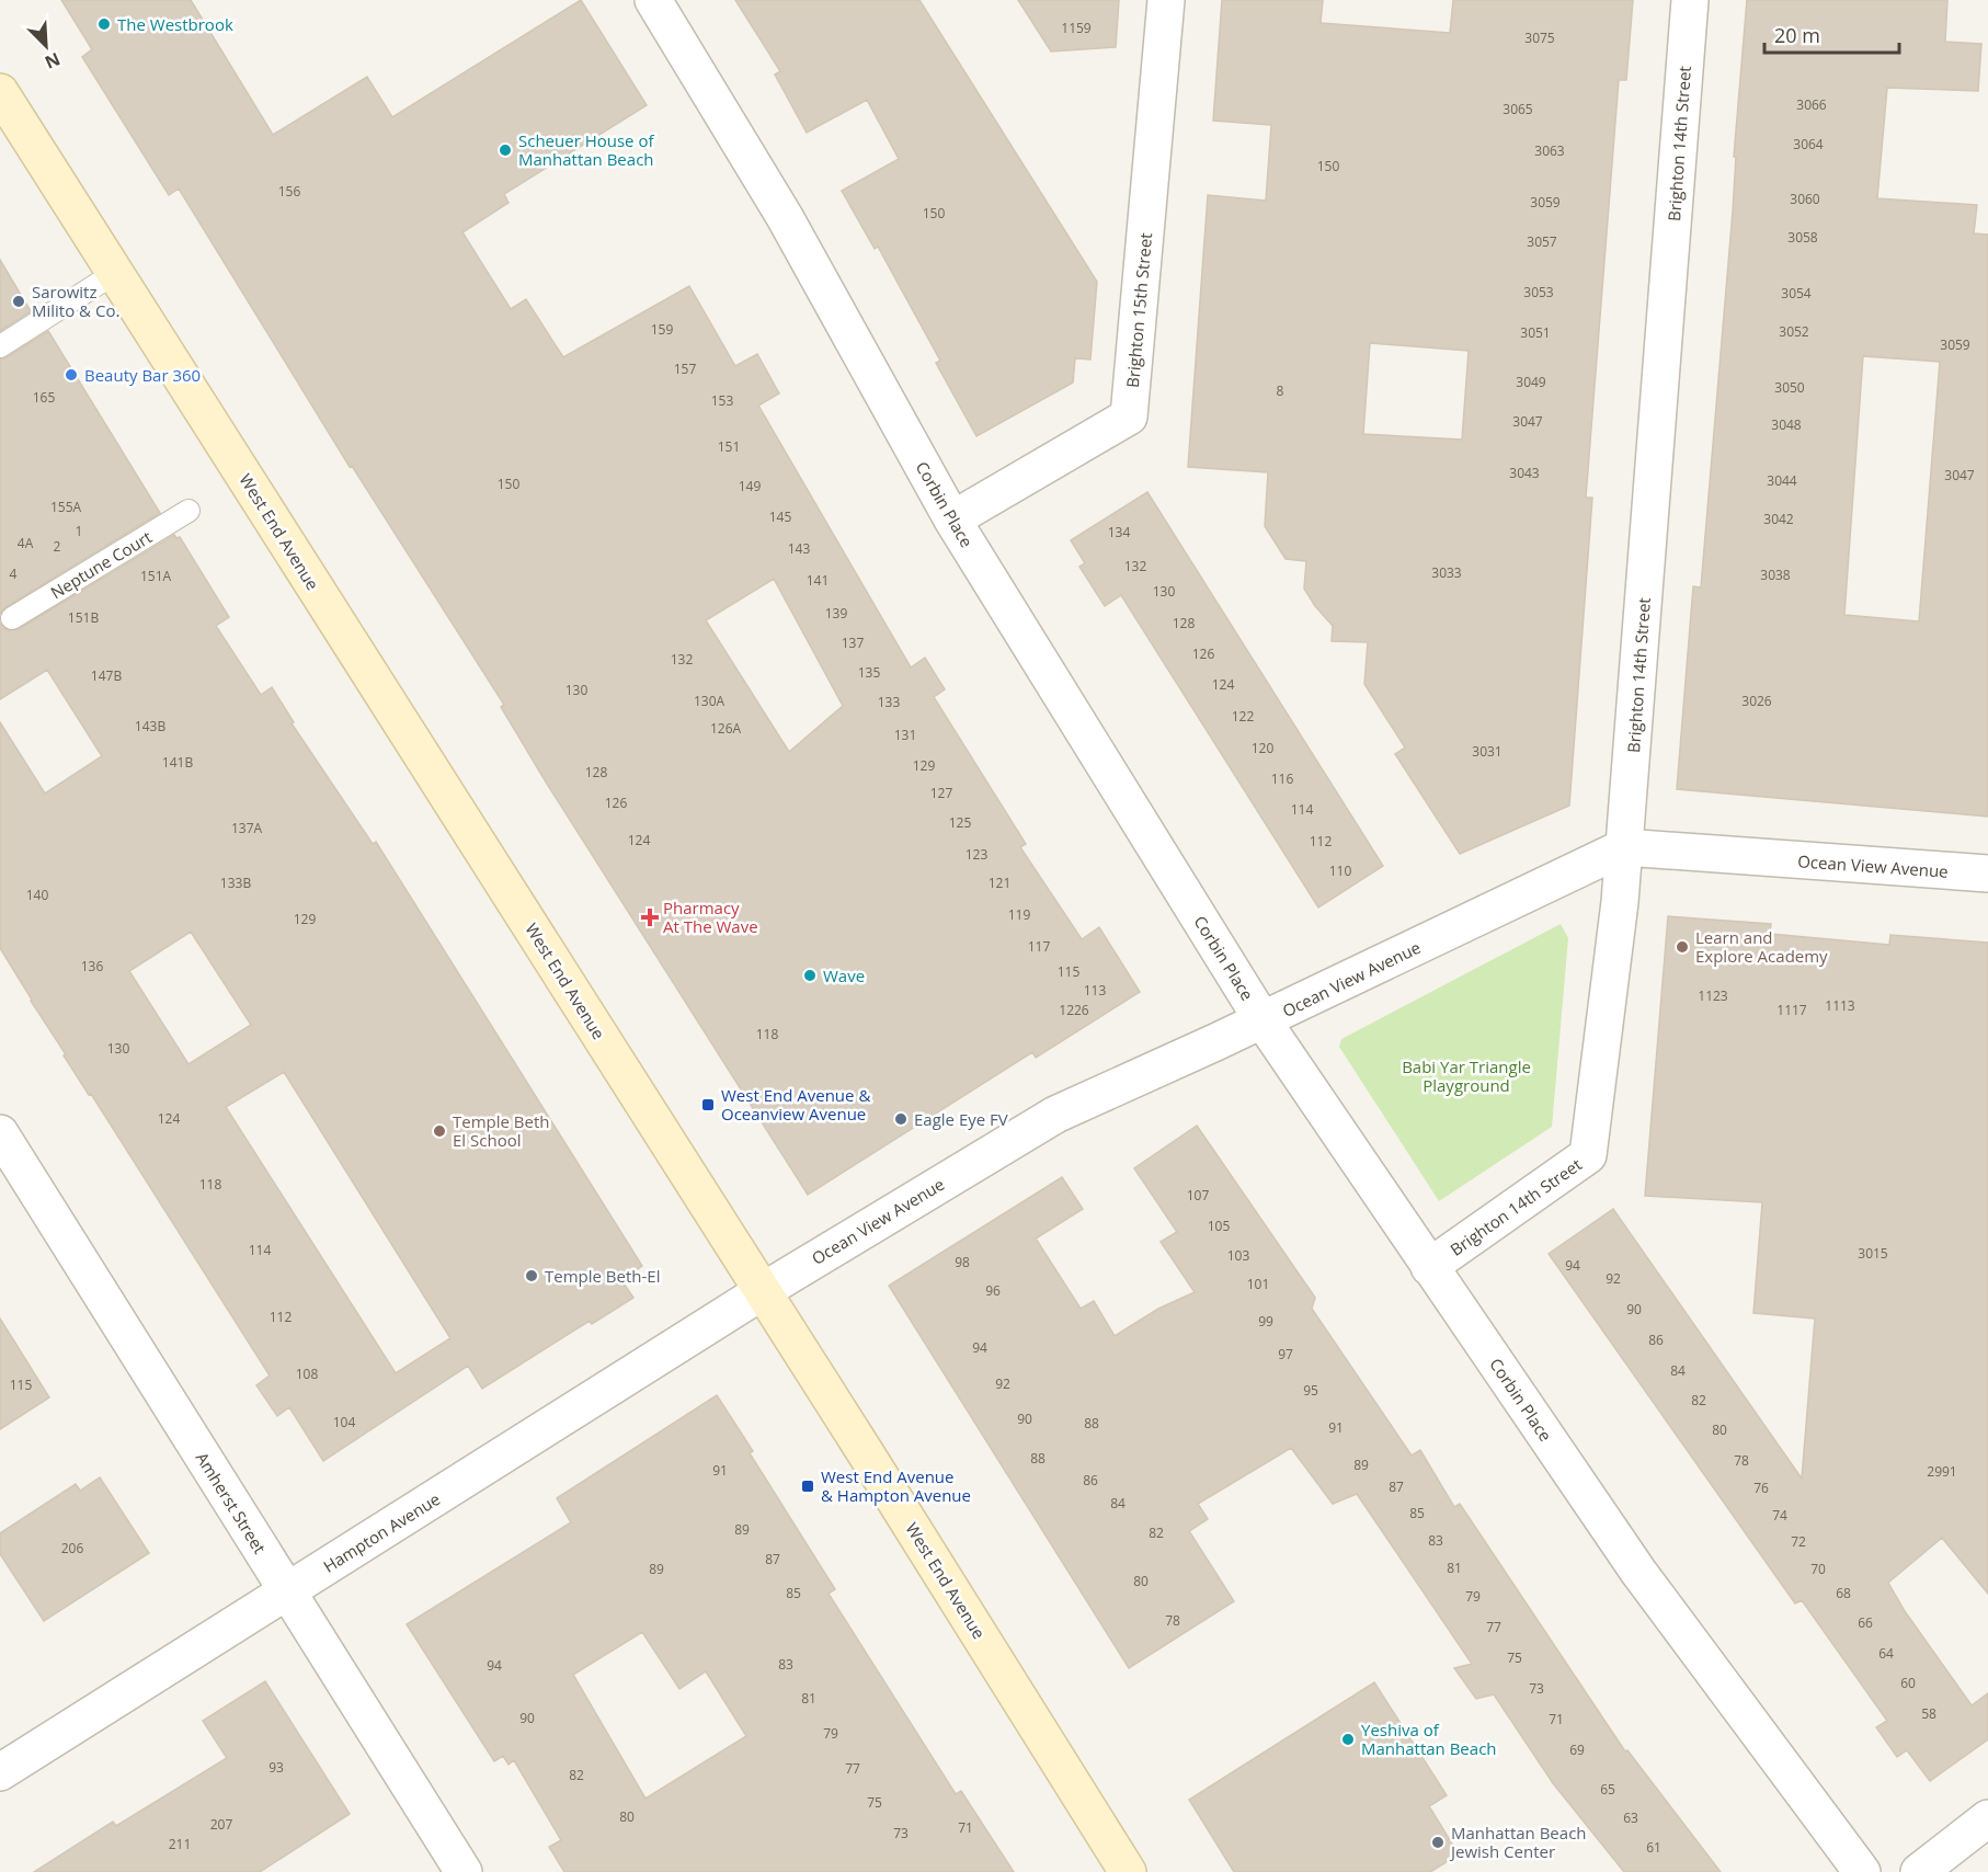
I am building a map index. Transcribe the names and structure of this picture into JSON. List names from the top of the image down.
{
  "streets": {
    "main road": ["West End Avenue"],
    "street": [
      "Brighton 14th Street",
      "Brighton 15th Street",
      "Corbin Place",
      "Ocean View Avenue",
      "Amherst Street",
      "Hampton Avenue"
    ],
    "lane": ["Neptune Court"]
  },
  "crossings": [
    ["Brighton 14th Street", "Corbin Place"],
    ["Brighton 14th Street", "Ocean View Avenue"],
    ["Brighton 15th Street", "Corbin Place"],
    ["Corbin Place", "Ocean View Avenue"],
    ["West End Avenue", "Ocean View Avenue"],
    ["West End Avenue", "Hampton Avenue"],
    ["Ocean View Avenue", "Hampton Avenue"],
    ["Amherst Street", "Hampton Avenue"]
  ],
  "parks": ["Babi Yar Triangle Playground"],
  "places": {
    "other": [
      "The Westbrook",
      "Scheuer House of Manhattan Beach",
      "Sarowitz Milito & Co.",
      "Beauty Bar 360",
      "Learn and Explore Academy",
      "Wave",
      "Eagle Eye FV",
      "Temple Beth El School",
      "Temple Beth-El",
      "Yeshiva of Manhattan Beach",
      "Manhattan Beach Jewish Center"
    ],
    "health": ["Pharmacy At The Wave"],
    "transit": ["West End Avenue & Oceanview Avenue", "West End Avenue & Hampton Avenue"]
  },
  "house_numbers": [
    "1159",
    "3075",
    "3066",
    "3065",
    "3064",
    "3063",
    "150",
    "156",
    "3060",
    "3059",
    "150",
    "3058",
    "3057",
    "3053",
    "3054",
    "159",
    "3052",
    "3051",
    "3059",
    "157",
    "3049",
    "3050",
    "8",
    "165",
    "153",
    "3047",
    "3048",
    "151",
    "3043",
    "3047",
    "3044",
    "150",
    "149",
    "155A",
    "145",
    "3042",
    "1",
    "134",
    "4A",
    "2",
    "143",
    "132",
    "3033",
    "4",
    "3038",
    "151A",
    "141",
    "130",
    "139",
    "151B",
    "128",
    "137",
    "126",
    "132",
    "135",
    "147B",
    "124",
    "130",
    "130A",
    "3026",
    "133",
    "122",
    "143B",
    "126A",
    "131",
    "120",
    "3031",
    "141B",
    "129",
    "128",
    "116",
    "127",
    "126",
    "114",
    "125",
    "137A",
    "124",
    "112",
    "123",
    "110",
    "133B",
    "121",
    "140",
    "119",
    "129",
    "117",
    "136",
    "115",
    "113",
    "1123",
    "1113",
    "1226",
    "1117",
    "118",
    "130",
    "124",
    "118",
    "107",
    "105",
    "114",
    "3015",
    "103",
    "98",
    "94",
    "92",
    "101",
    "96",
    "90",
    "112",
    "99",
    "86",
    "94",
    "97",
    "84",
    "108",
    "92",
    "115",
    "95",
    "82",
    "90",
    "104",
    "88",
    "91",
    "80",
    "88",
    "78",
    "89",
    "91",
    "2991",
    "86",
    "87",
    "76",
    "84",
    "85",
    "74",
    "89",
    "82",
    "83",
    "72",
    "206",
    "87",
    "81",
    "89",
    "70",
    "80",
    "85",
    "68",
    "79",
    "78",
    "66",
    "77",
    "64",
    "75",
    "83",
    "94",
    "60",
    "73",
    "81",
    "58",
    "90",
    "71",
    "79",
    "69",
    "93",
    "77",
    "82",
    "65",
    "75",
    "80",
    "63",
    "207",
    "71",
    "73",
    "211",
    "61"
  ],
  "scale_bar": "20 m",
  "north": "bottom right"
}
